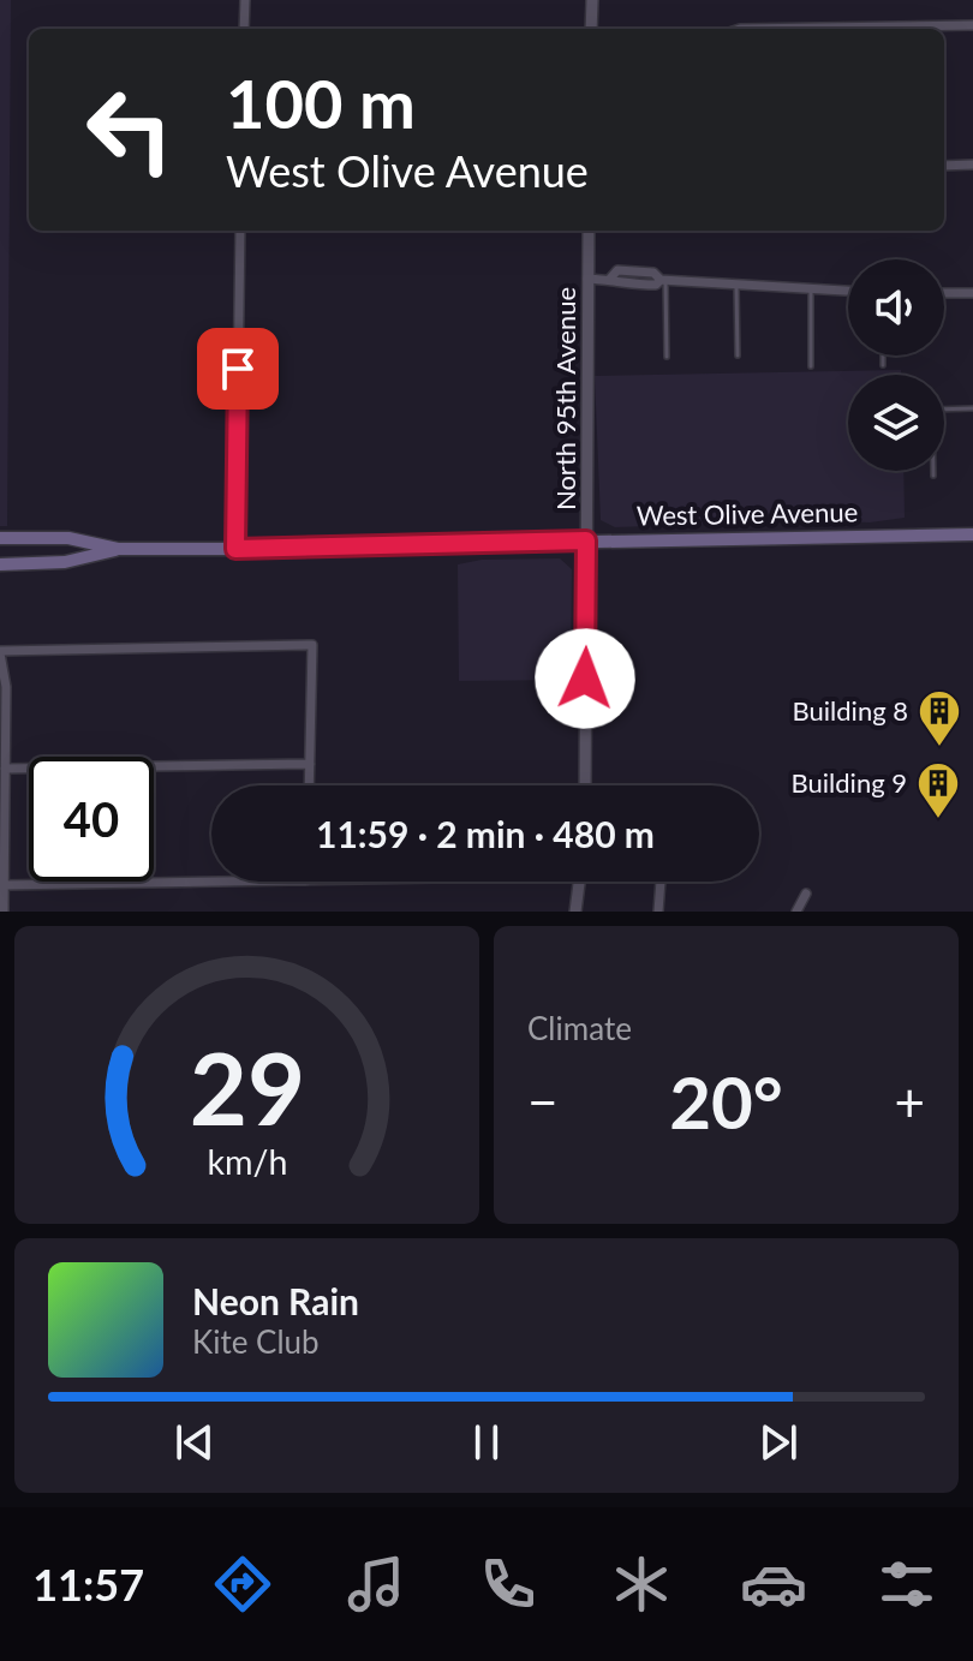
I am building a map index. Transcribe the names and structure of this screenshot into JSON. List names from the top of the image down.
{
  "streets": {
    "main road": ["West Olive Avenue"],
    "street": ["North 95th Avenue"]
  },
  "crossings": [
    ["North 95th Avenue", "West Olive Avenue"]
  ],
  "places": {
    "building": ["Building 8", "Building 9"]
  },
  "page": {
    "turn": ["100 m", "West Olive Avenue"],
    "limit": "40",
    "trip": "11:59 · 2 min · 480 m",
    "tile": "Climate",
    "heat": ["−", "20°", "+"],
    "song": ["Neon Rain", "Kite Club"],
    "tabs": "11:57",
    "gauge": ["29", "km/h"]
  }
}
